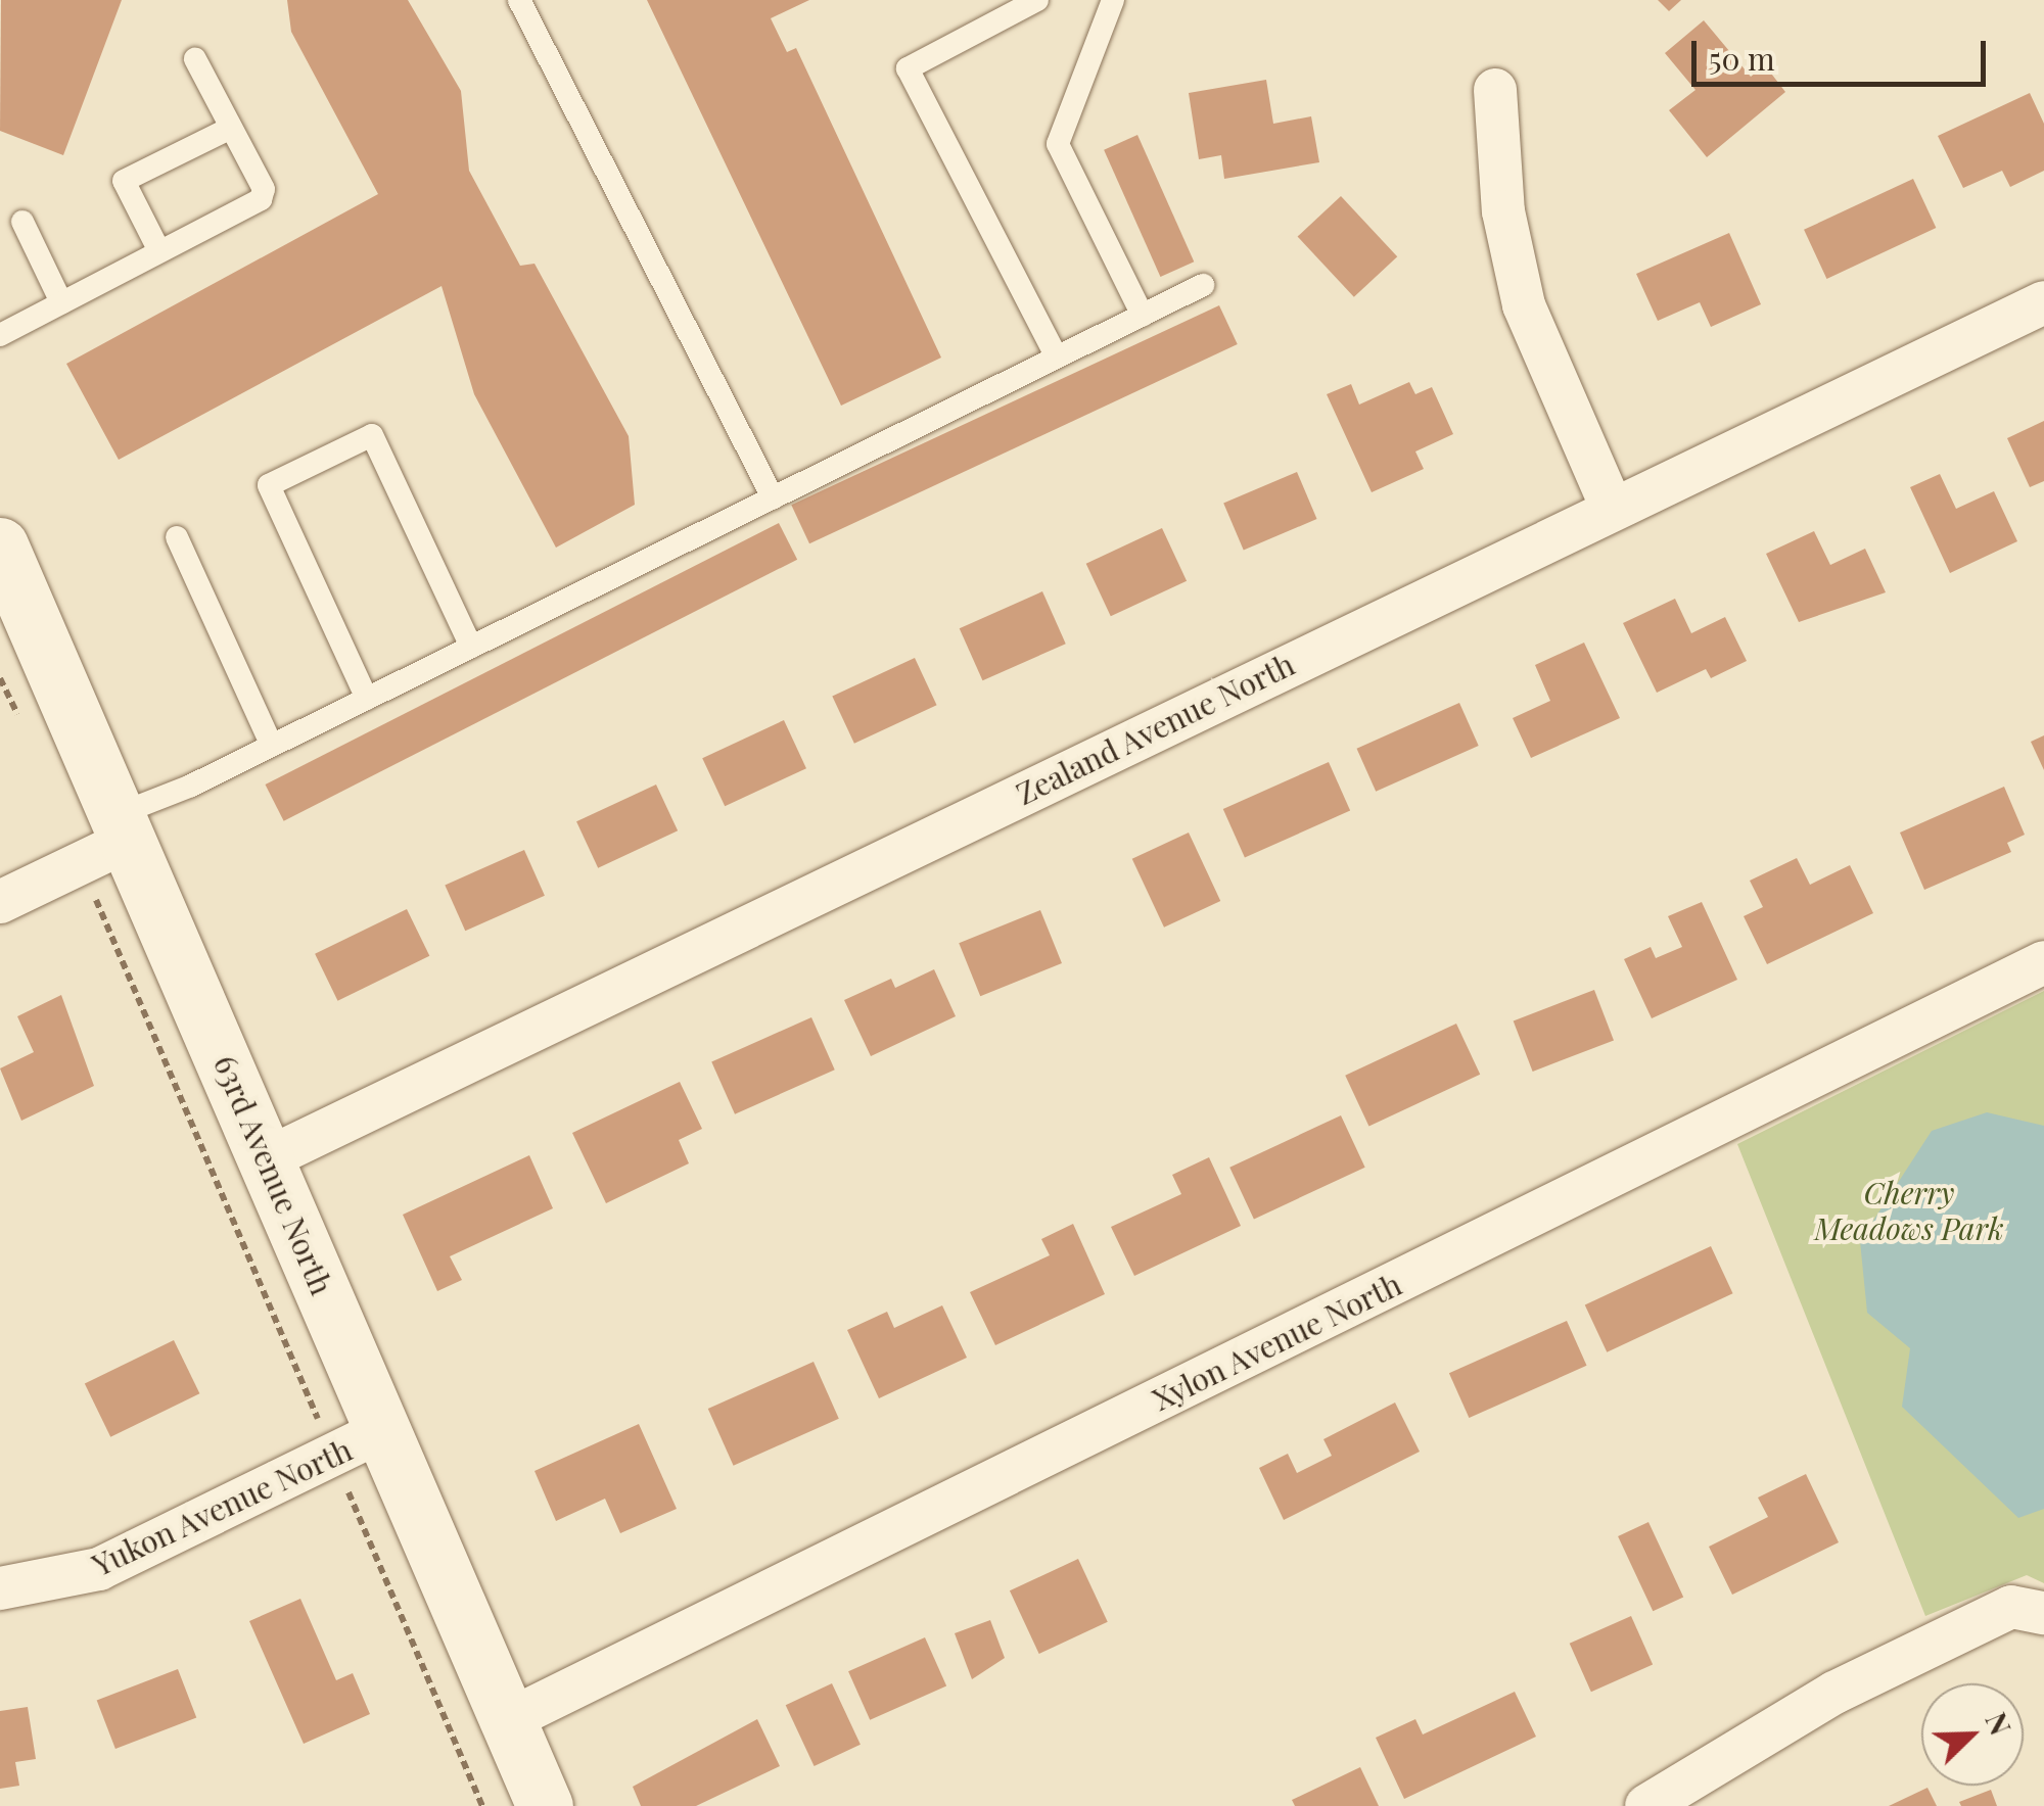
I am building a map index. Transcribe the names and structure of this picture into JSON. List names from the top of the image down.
{
  "streets": {
    "street": [
      "Zealand Avenue North",
      "63rd Avenue North",
      "Xylon Avenue North",
      "Yukon Avenue North"
    ]
  },
  "crossings": [
    ["Zealand Avenue North", "63rd Avenue North"],
    ["63rd Avenue North", "Xylon Avenue North"],
    ["63rd Avenue North", "Yukon Avenue North"]
  ],
  "parks": ["Cherry Meadows Park"],
  "scale_bar": "50 m",
  "north": "top right"
}
